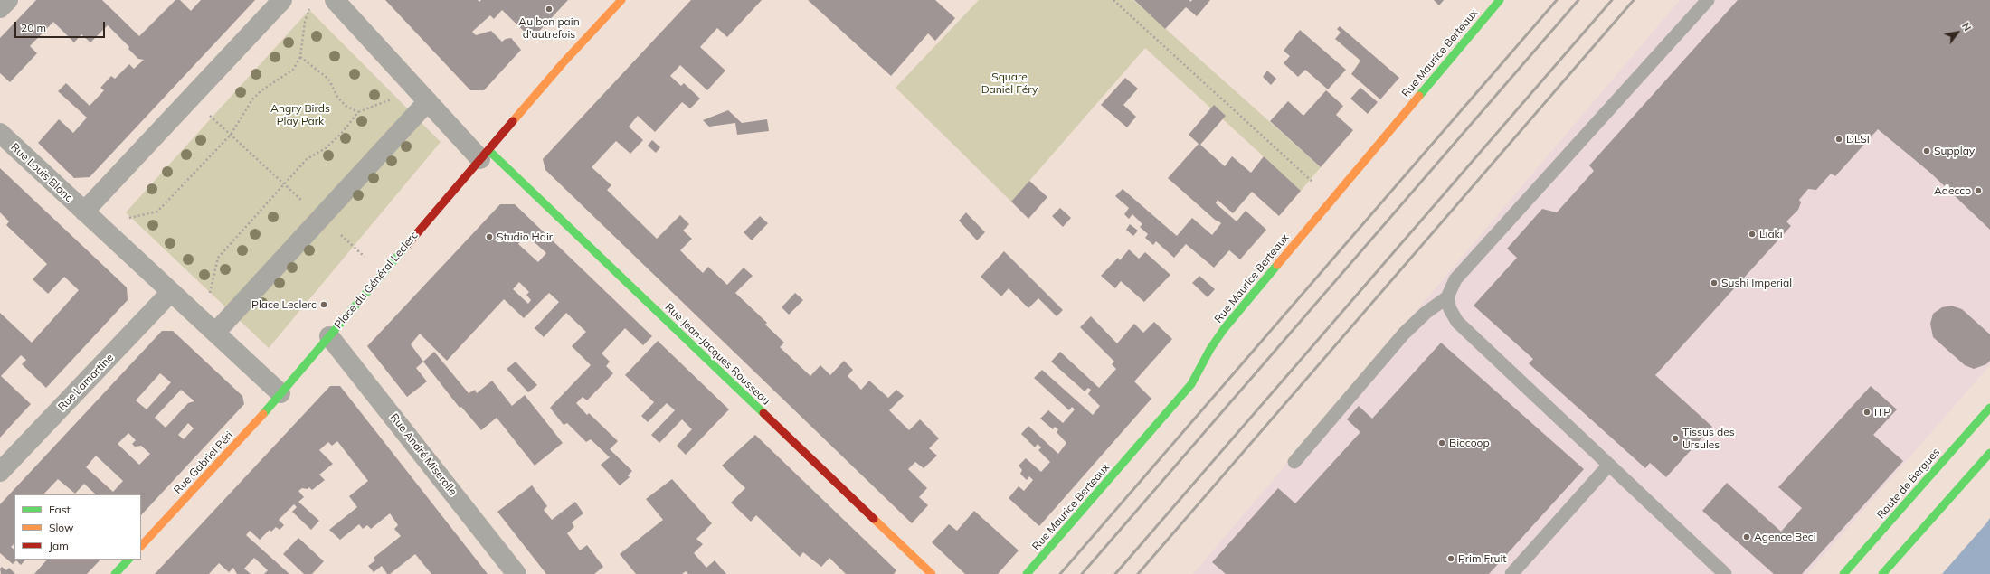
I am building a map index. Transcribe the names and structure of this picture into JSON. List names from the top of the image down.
{
  "streets": {
    "street": [
      "Rue Maurice Berteaux",
      "Rue Louis Blanc",
      "Place du Général Leclerc",
      "Rue Jean-Jacques Rousseau",
      "Rue Lamartine",
      "Rue André Miserolle",
      "Rue Gabriel Péri",
      "Route de Bergues"
    ]
  },
  "crossings": [
    ["Place du Général Leclerc", "Rue Jean-Jacques Rousseau"],
    ["Place du Général Leclerc", "Rue André Miserolle"],
    ["Place du Général Leclerc", "Rue Gabriel Péri"]
  ],
  "parks": ["Square Daniel Féry", "Angry Birds Play Park"],
  "places": [
    "Au bon pain d'autrefois",
    "DLSI",
    "Supplay",
    "Adecco",
    "Liaki",
    "Studio Hair",
    "Sushi Imperial",
    "Place Leclerc",
    "ITP",
    "Tissus des Ursules",
    "Biocoop",
    "Agence Beci",
    "Prim Fruit"
  ],
  "legend": ["Fast", "Slow", "Jam"],
  "scale_bar": "20 m",
  "north": "top right"
}
